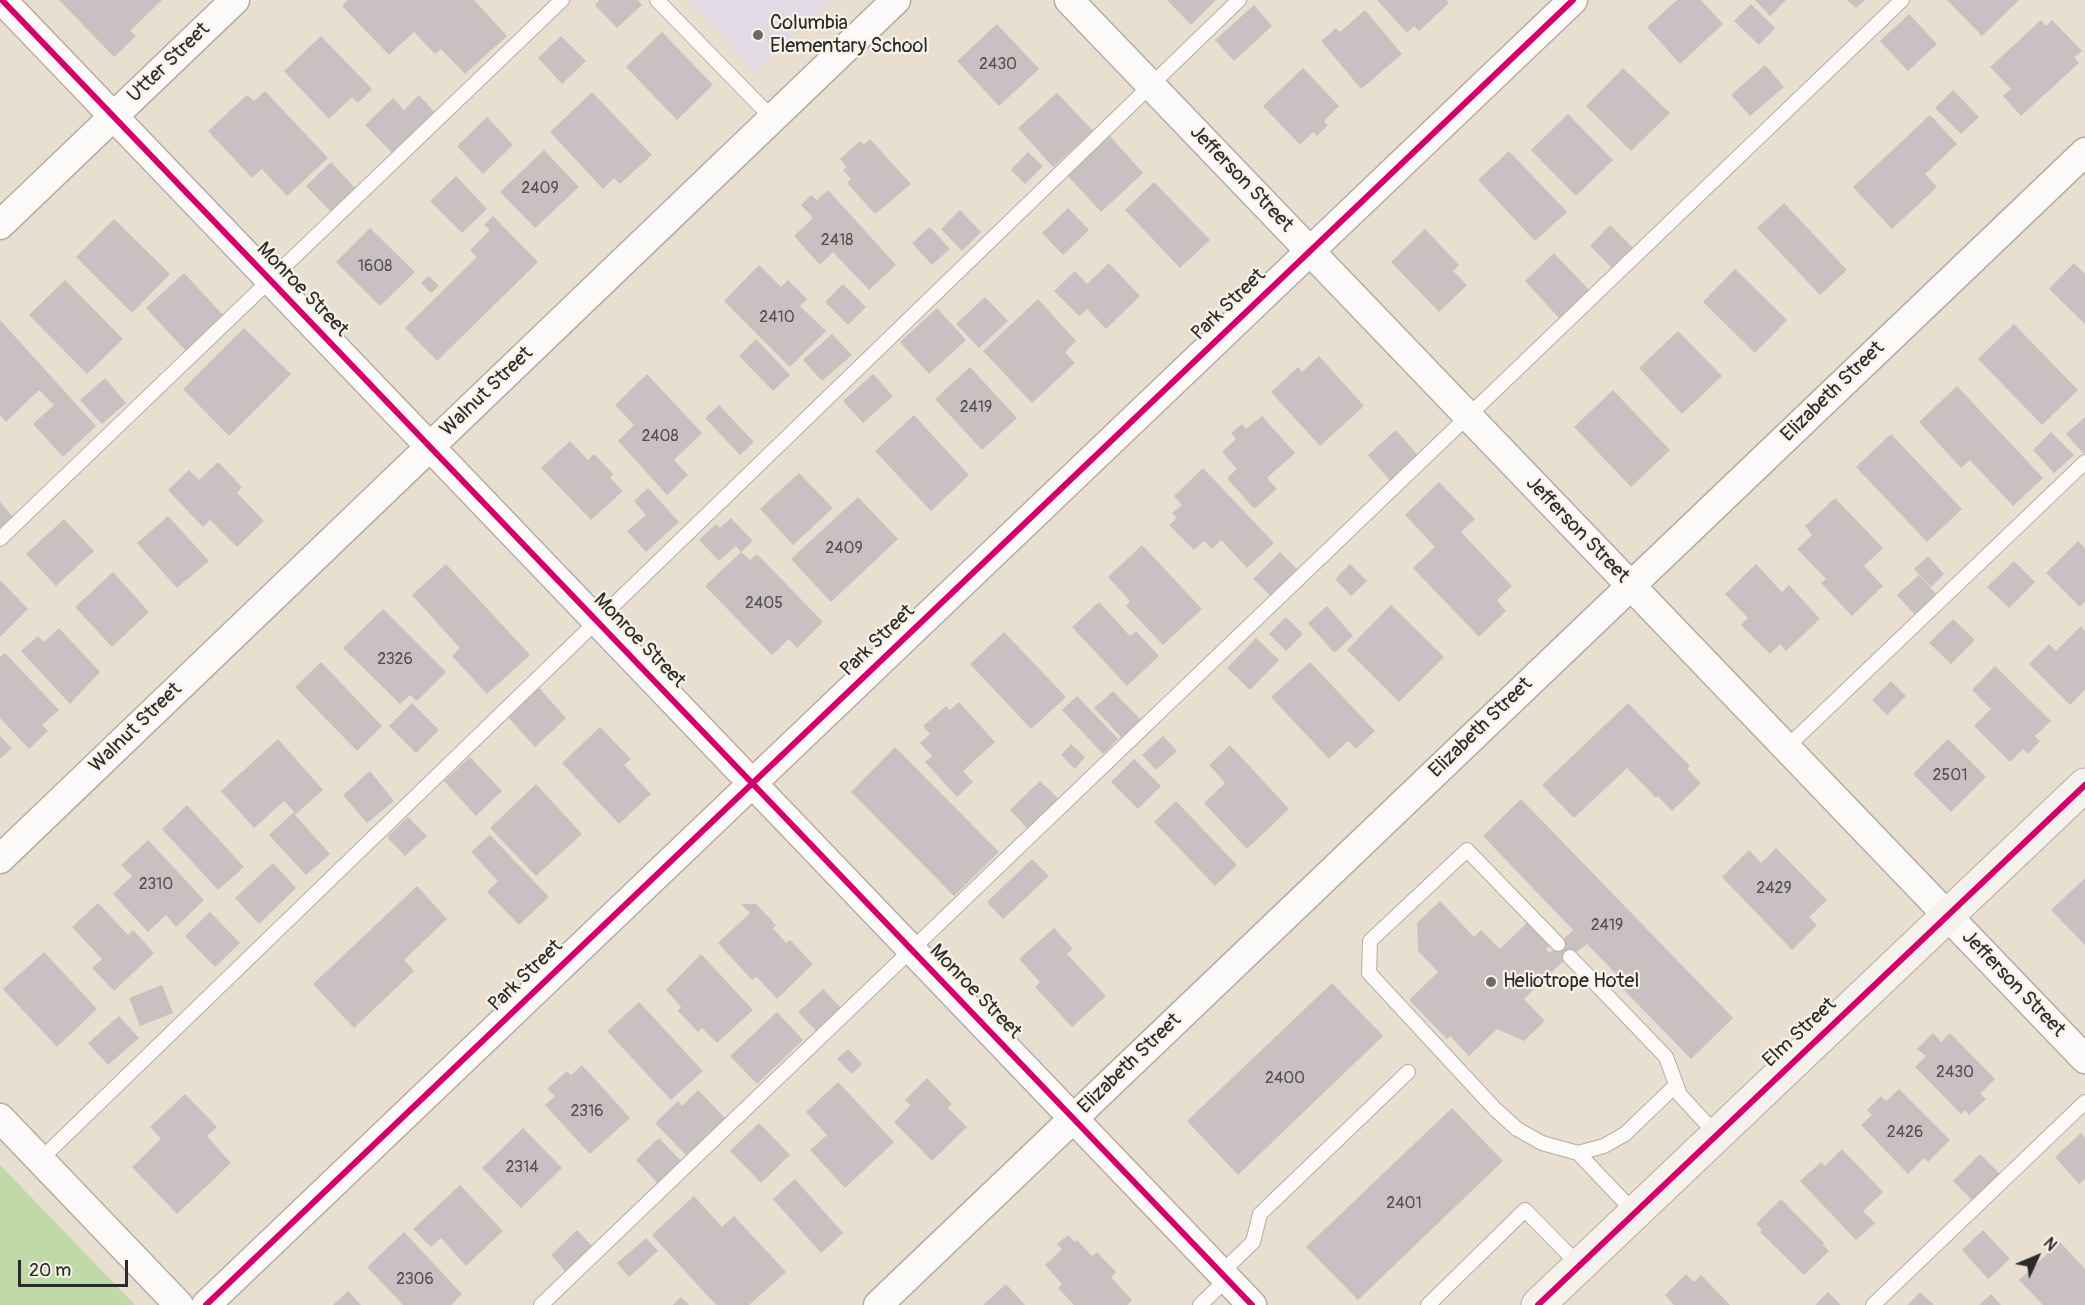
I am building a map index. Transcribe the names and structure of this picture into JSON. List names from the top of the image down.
{
  "streets": {
    "street": [
      "Utter Street",
      "Jefferson Street",
      "Monroe Street",
      "Park Street",
      "Walnut Street",
      "Elizabeth Street",
      "Elm Street"
    ]
  },
  "crossings": [
    ["Utter Street", "Monroe Street"],
    ["Jefferson Street", "Park Street"],
    ["Jefferson Street", "Elizabeth Street"],
    ["Jefferson Street", "Elm Street"],
    ["Monroe Street", "Park Street"],
    ["Monroe Street", "Walnut Street"],
    ["Monroe Street", "Elizabeth Street"]
  ],
  "places": ["Columbia Elementary School", "Heliotrope Hotel"],
  "house_numbers": [
    "2430",
    "2409",
    "2418",
    "1608",
    "2410",
    "2419",
    "2408",
    "2409",
    "2405",
    "2326",
    "2501",
    "2310",
    "2429",
    "2419",
    "2430",
    "2400",
    "2316",
    "2426",
    "2314",
    "2401",
    "2306"
  ],
  "scale_bar": "20 m",
  "north": "top right"
}
